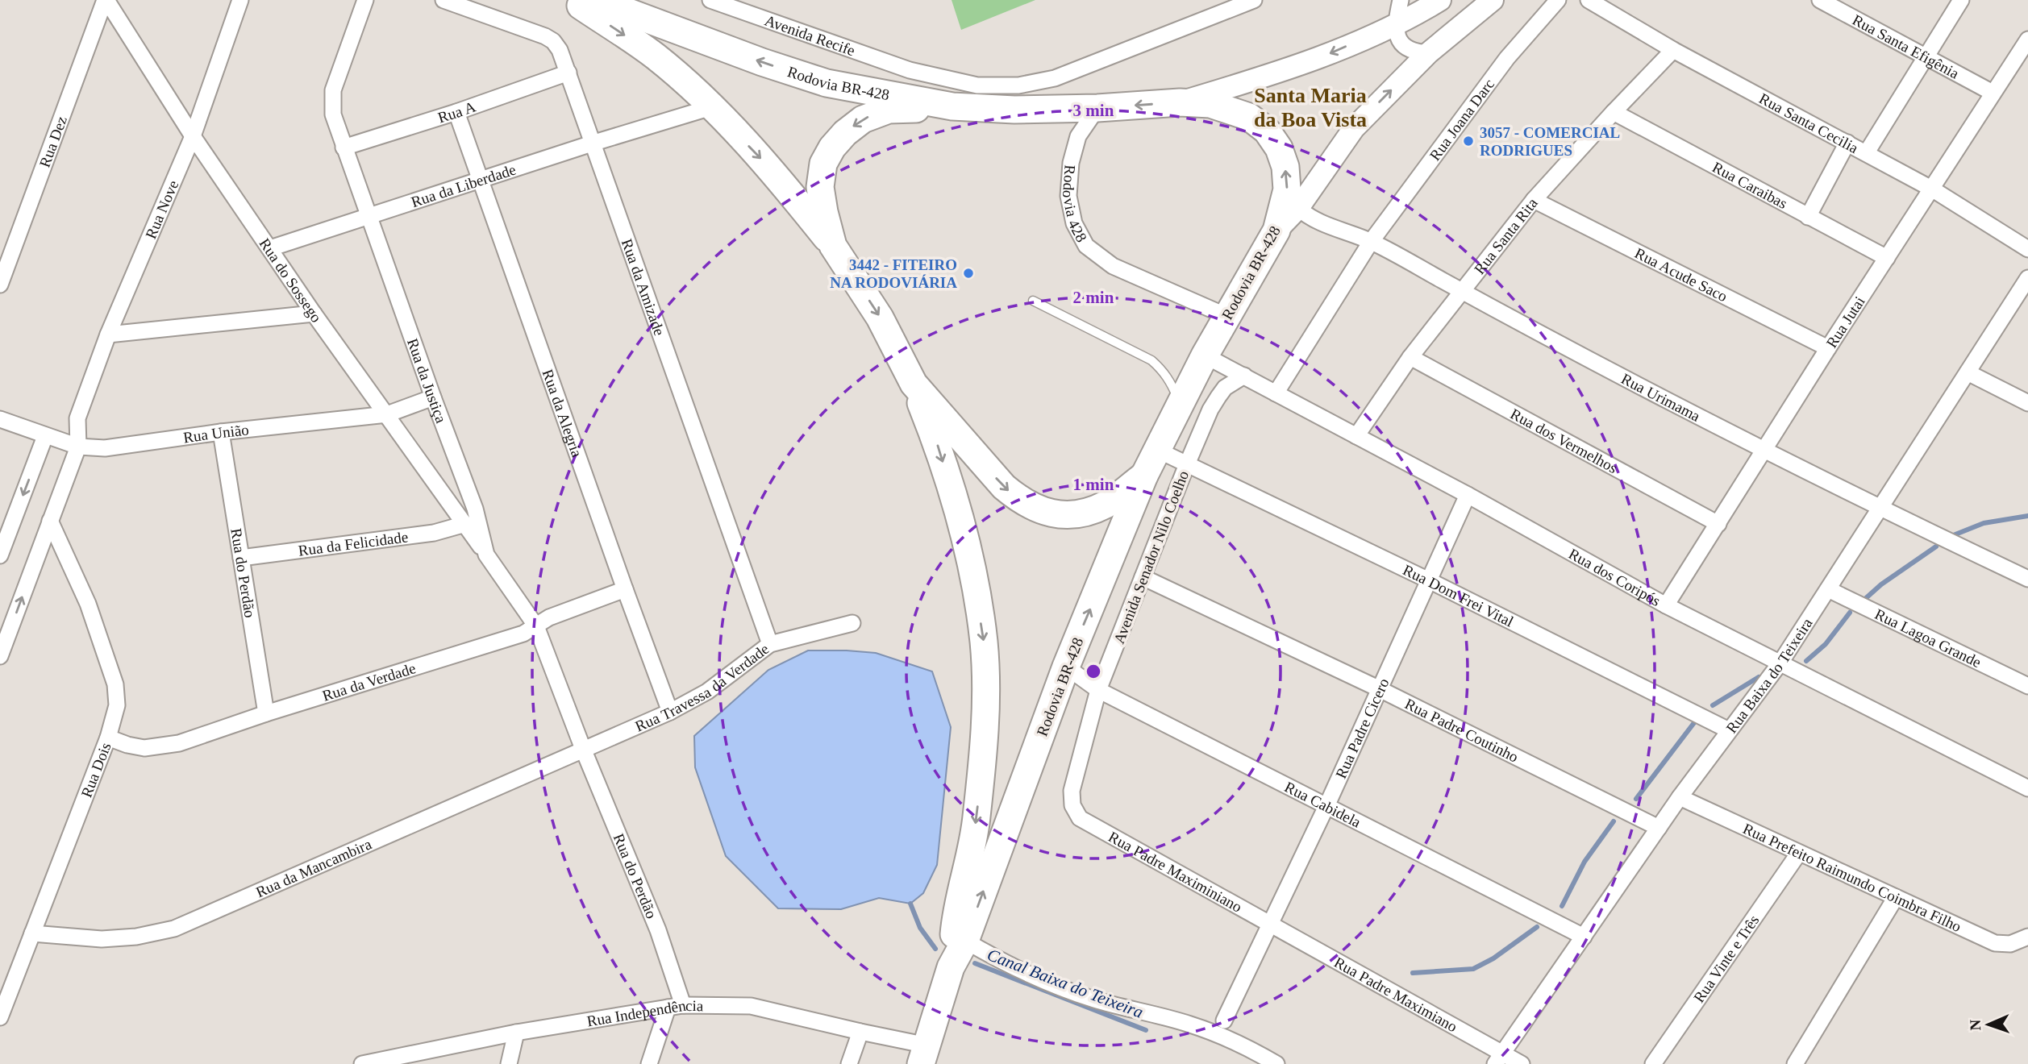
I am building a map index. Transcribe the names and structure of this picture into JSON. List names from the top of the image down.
{
  "streets": {
    "highway": ["Rodovia BR-428"],
    "street": [
      "Avenida Recife",
      "Rua Santa Efigênia",
      "Rua A",
      "Rua Joana Darc",
      "Rua Santa Cecilia",
      "Rua Dez",
      "Rua Caraibas",
      "Rua da Liberdade",
      "Rodovia 428",
      "Rua Nove",
      "Rua Santa Rita",
      "Rua Acude Saco",
      "Rua do Sossego",
      "Rua da Amizade",
      "Rua Jutai",
      "Rua da Justiça",
      "Rua Urimama",
      "Rua da Alegria",
      "Rua União",
      "Rua dos Vermelhos",
      "Rua da Felicidade",
      "Avenida Senador Nilo Coelho",
      "Rua do Perdão",
      "Rua dos Coripós",
      "Rua Dom Frei Vital",
      "Rua Lagoa Grande",
      "Rua Baixa do Teixeira",
      "Rua da Verdade",
      "Rua Travessa da Verdade",
      "Rua Padre Cicero",
      "Rua Padre Coutinho",
      "Rua Dois",
      "Rua Cabidela",
      "Rua da Mancambira",
      "Rua Padre Maximiniano",
      "Rua Prefeito Raimundo Coimbra Filho",
      "Rua Vinte e Três",
      "Rua Padre Maximiano",
      "Rua Independência"
    ]
  },
  "crossings": [
    ["Rua Santa Efigênia", "Rua Jutai"],
    ["Rodovia BR-428", "Rodovia 428"],
    ["Rodovia BR-428", "Rua dos Coripós"],
    ["Rodovia BR-428", "Rua Dom Frei Vital"],
    ["Rodovia BR-428", "Rua Cabidela"],
    ["Rodovia BR-428", "Rua Independência"],
    ["Rua A", "Rua da Amizade"],
    ["Rua A", "Rua da Justiça"],
    ["Rua A", "Rua da Alegria"],
    ["Rua Joana Darc", "Rua Urimama"],
    ["Rua Santa Cecilia", "Rua Santa Rita"],
    ["Rua Santa Cecilia", "Rua Jutai"],
    ["Rua Dez", "Rua do Sossego"],
    ["Rua Caraibas", "Rua Santa Rita"],
    ["Rua Caraibas", "Rua Jutai"],
    ["Rua da Liberdade", "Rua do Sossego"],
    ["Rua da Liberdade", "Rua da Amizade"],
    ["Rua da Liberdade", "Rua da Justiça"],
    ["Rua da Liberdade", "Rua da Alegria"],
    ["Rua Nove", "Rua do Sossego"],
    ["Rua Nove", "Rua União"],
    ["Rua Santa Rita", "Rua Acude Saco"],
    ["Rua Santa Rita", "Rua Urimama"],
    ["Rua Santa Rita", "Rua dos Vermelhos"],
    ["Rua Santa Rita", "Rua dos Coripós"],
    ["Rua Acude Saco", "Rua Jutai"],
    ["Rua do Sossego", "Rua da Justiça"],
    ["Rua do Sossego", "Rua União"],
    ["Rua do Sossego", "Rua da Felicidade"],
    ["Rua da Amizade", "Rua Travessa da Verdade"],
    ["Rua Jutai", "Rua Urimama"],
    ["Rua Jutai", "Rua dos Vermelhos"],
    ["Rua Jutai", "Rua dos Coripós"],
    ["Rua da Justiça", "Rua União"],
    ["Rua da Justiça", "Rua do Perdão"],
    ["Rua da Justiça", "Rua da Verdade"],
    ["Rua da Justiça", "Rua Travessa da Verdade"],
    ["Rua da Justiça", "Rua da Mancambira"],
    ["Rua Urimama", "Rua Baixa do Teixeira"],
    ["Rua da Alegria", "Rua da Verdade"],
    ["Rua da Alegria", "Rua Travessa da Verdade"],
    ["Rua União", "Rua do Perdão"],
    ["Rua da Felicidade", "Rua do Perdão"],
    ["Avenida Senador Nilo Coelho", "Rua dos Coripós"],
    ["Avenida Senador Nilo Coelho", "Rua Dom Frei Vital"],
    ["Avenida Senador Nilo Coelho", "Rua Padre Coutinho"],
    ["Avenida Senador Nilo Coelho", "Rua Cabidela"],
    ["Avenida Senador Nilo Coelho", "Rua Padre Maximiniano"],
    ["Rua do Perdão", "Rua da Verdade"],
    ["Rua do Perdão", "Rua Travessa da Verdade"],
    ["Rua do Perdão", "Rua da Mancambira"],
    ["Rua do Perdão", "Rua Independência"],
    ["Rua dos Coripós", "Rua Baixa do Teixeira"],
    ["Rua dos Coripós", "Rua Padre Cicero"],
    ["Rua Dom Frei Vital", "Rua Baixa do Teixeira"],
    ["Rua Dom Frei Vital", "Rua Padre Cicero"],
    ["Rua Lagoa Grande", "Rua Baixa do Teixeira"],
    ["Rua Baixa do Teixeira", "Rua Padre Coutinho"],
    ["Rua Baixa do Teixeira", "Rua Cabidela"],
    ["Rua Baixa do Teixeira", "Rua Prefeito Raimundo Coimbra Filho"],
    ["Rua Baixa do Teixeira", "Rua Padre Maximiano"],
    ["Rua da Verdade", "Rua Dois"],
    ["Rua Travessa da Verdade", "Rua da Mancambira"],
    ["Rua Padre Cicero", "Rua Padre Coutinho"],
    ["Rua Padre Cicero", "Rua Cabidela"],
    ["Rua Padre Cicero", "Rua Padre Maximiniano"],
    ["Rua Padre Cicero", "Rua Padre Maximiano"],
    ["Rua Dois", "Rua da Mancambira"],
    ["Rua Padre Maximiniano", "Rua Padre Maximiano"],
    ["Rua Prefeito Raimundo Coimbra Filho", "Rua Vinte e Três"]
  ],
  "districts": ["Santa Maria da Boa Vista"],
  "water": ["Canal Baixa do Teixeira"],
  "places": ["3057 - COMERCIAL RODRIGUES", "3442 - FITEIRO NA RODOVIÁRIA"],
  "north": "left",
  "rings": ["3 min", "2 min", "1 min"]
}
